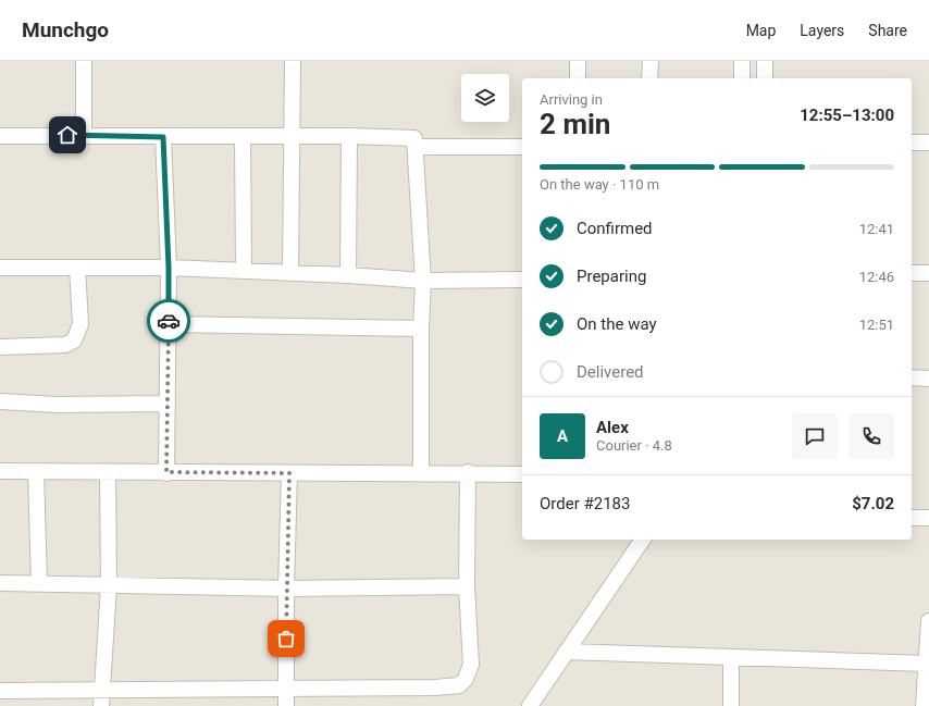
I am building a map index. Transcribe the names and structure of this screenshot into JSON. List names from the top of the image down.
{
  "page": {
    "header": "Munchgo",
    "nav": ["Map", "Layers", "Share"],
    "heading": ["2 min", "Arriving in", "12:55–13:00"],
    "panel": [
      "Alex",
      "Courier · 4.8",
      "Order #2183",
      "$7.02"
    ],
    "bar": "On the way · 110 m",
    "list": [
      ["Confirmed", "12:41"],
      ["Preparing", "12:46"],
      ["On the way", "12:51"],
      "Delivered"
    ],
    "round": "A"
  }
}
